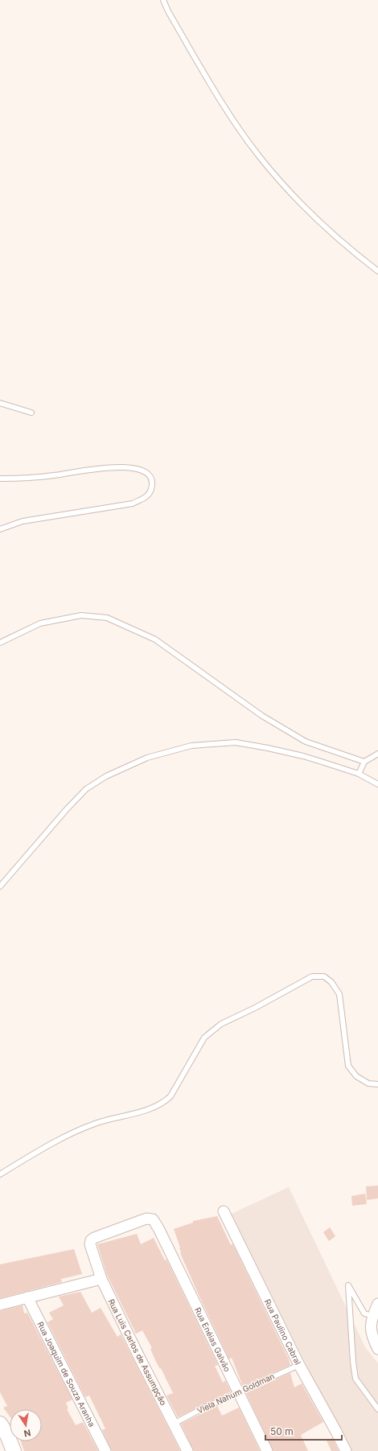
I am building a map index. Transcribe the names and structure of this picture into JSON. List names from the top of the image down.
{
  "streets": {
    "street": [
      "Rua Paulino Cabral",
      "Rua Enéias Galvão",
      "Rua Luis Carlos de Assumpção",
      "Rua Joaquim de Souza Aranha"
    ],
    "lane": ["Viela Nahum Goldman"]
  },
  "crossings": [
    ["Rua Paulino Cabral", "Viela Nahum Goldman"],
    ["Rua Enéias Galvão", "Rua Luis Carlos de Assumpção"],
    ["Rua Enéias Galvão", "Viela Nahum Goldman"],
    ["Rua Luis Carlos de Assumpção", "Viela Nahum Goldman"]
  ],
  "scale_bar": "50 m",
  "north": "bottom"
}
